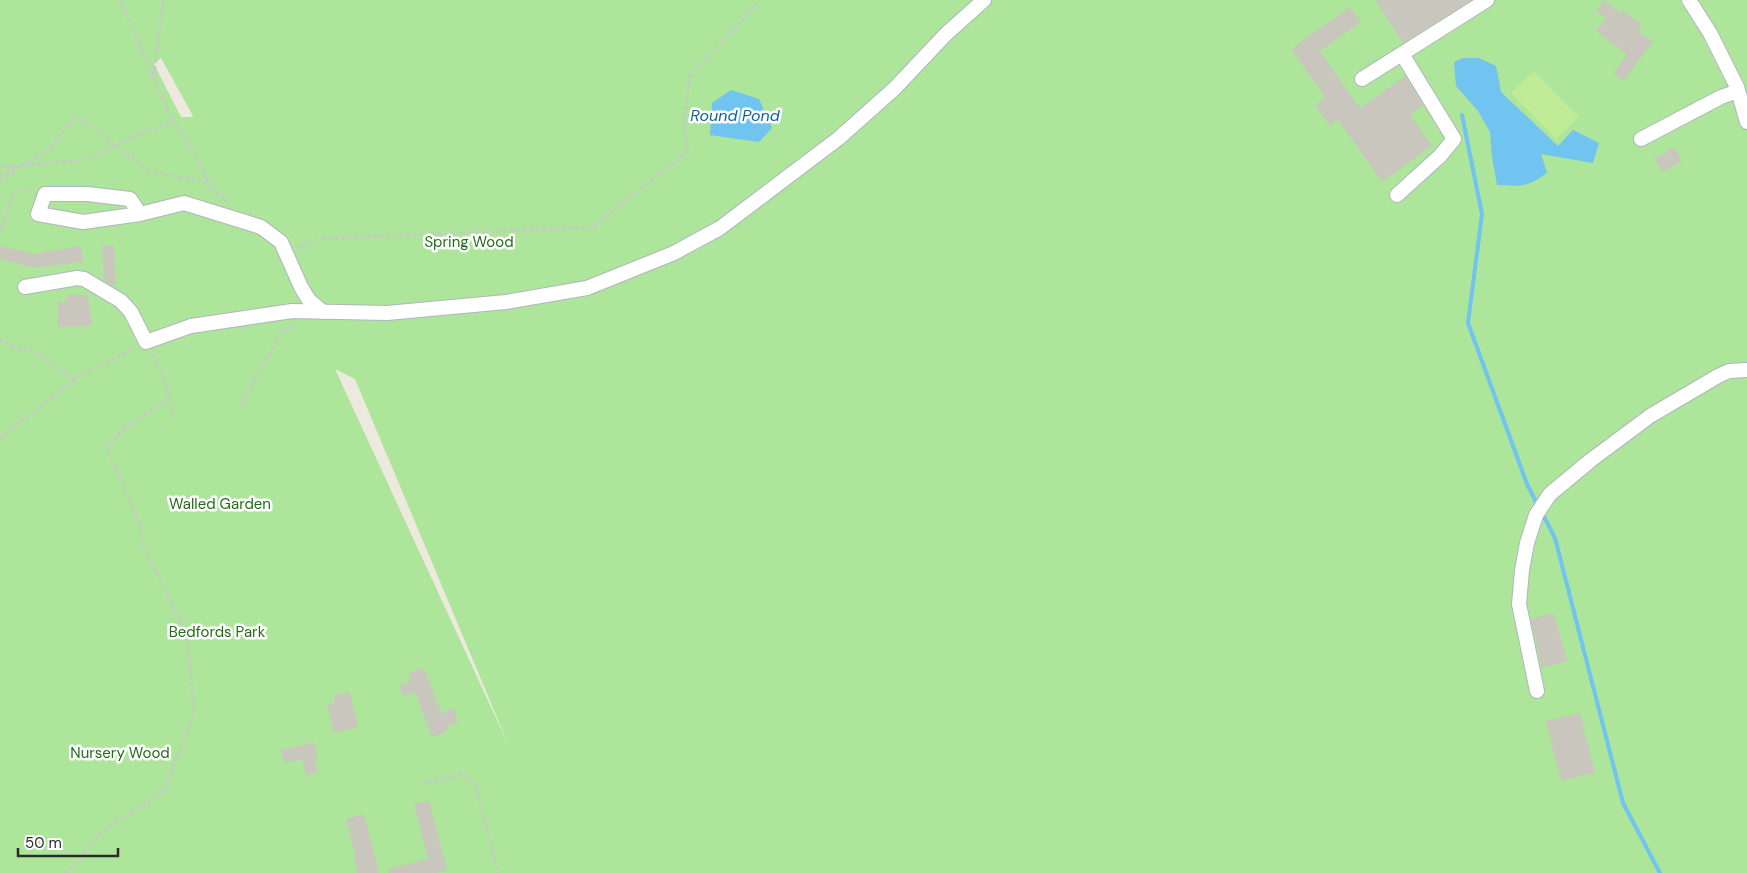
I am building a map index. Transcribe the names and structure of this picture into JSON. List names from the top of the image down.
{
  "water": ["Round Pond"],
  "parks": [
    "Spring Wood",
    "Walled Garden",
    "Bedfords Park",
    "Nursery Wood"
  ],
  "scale_bar": "50 m"
}
